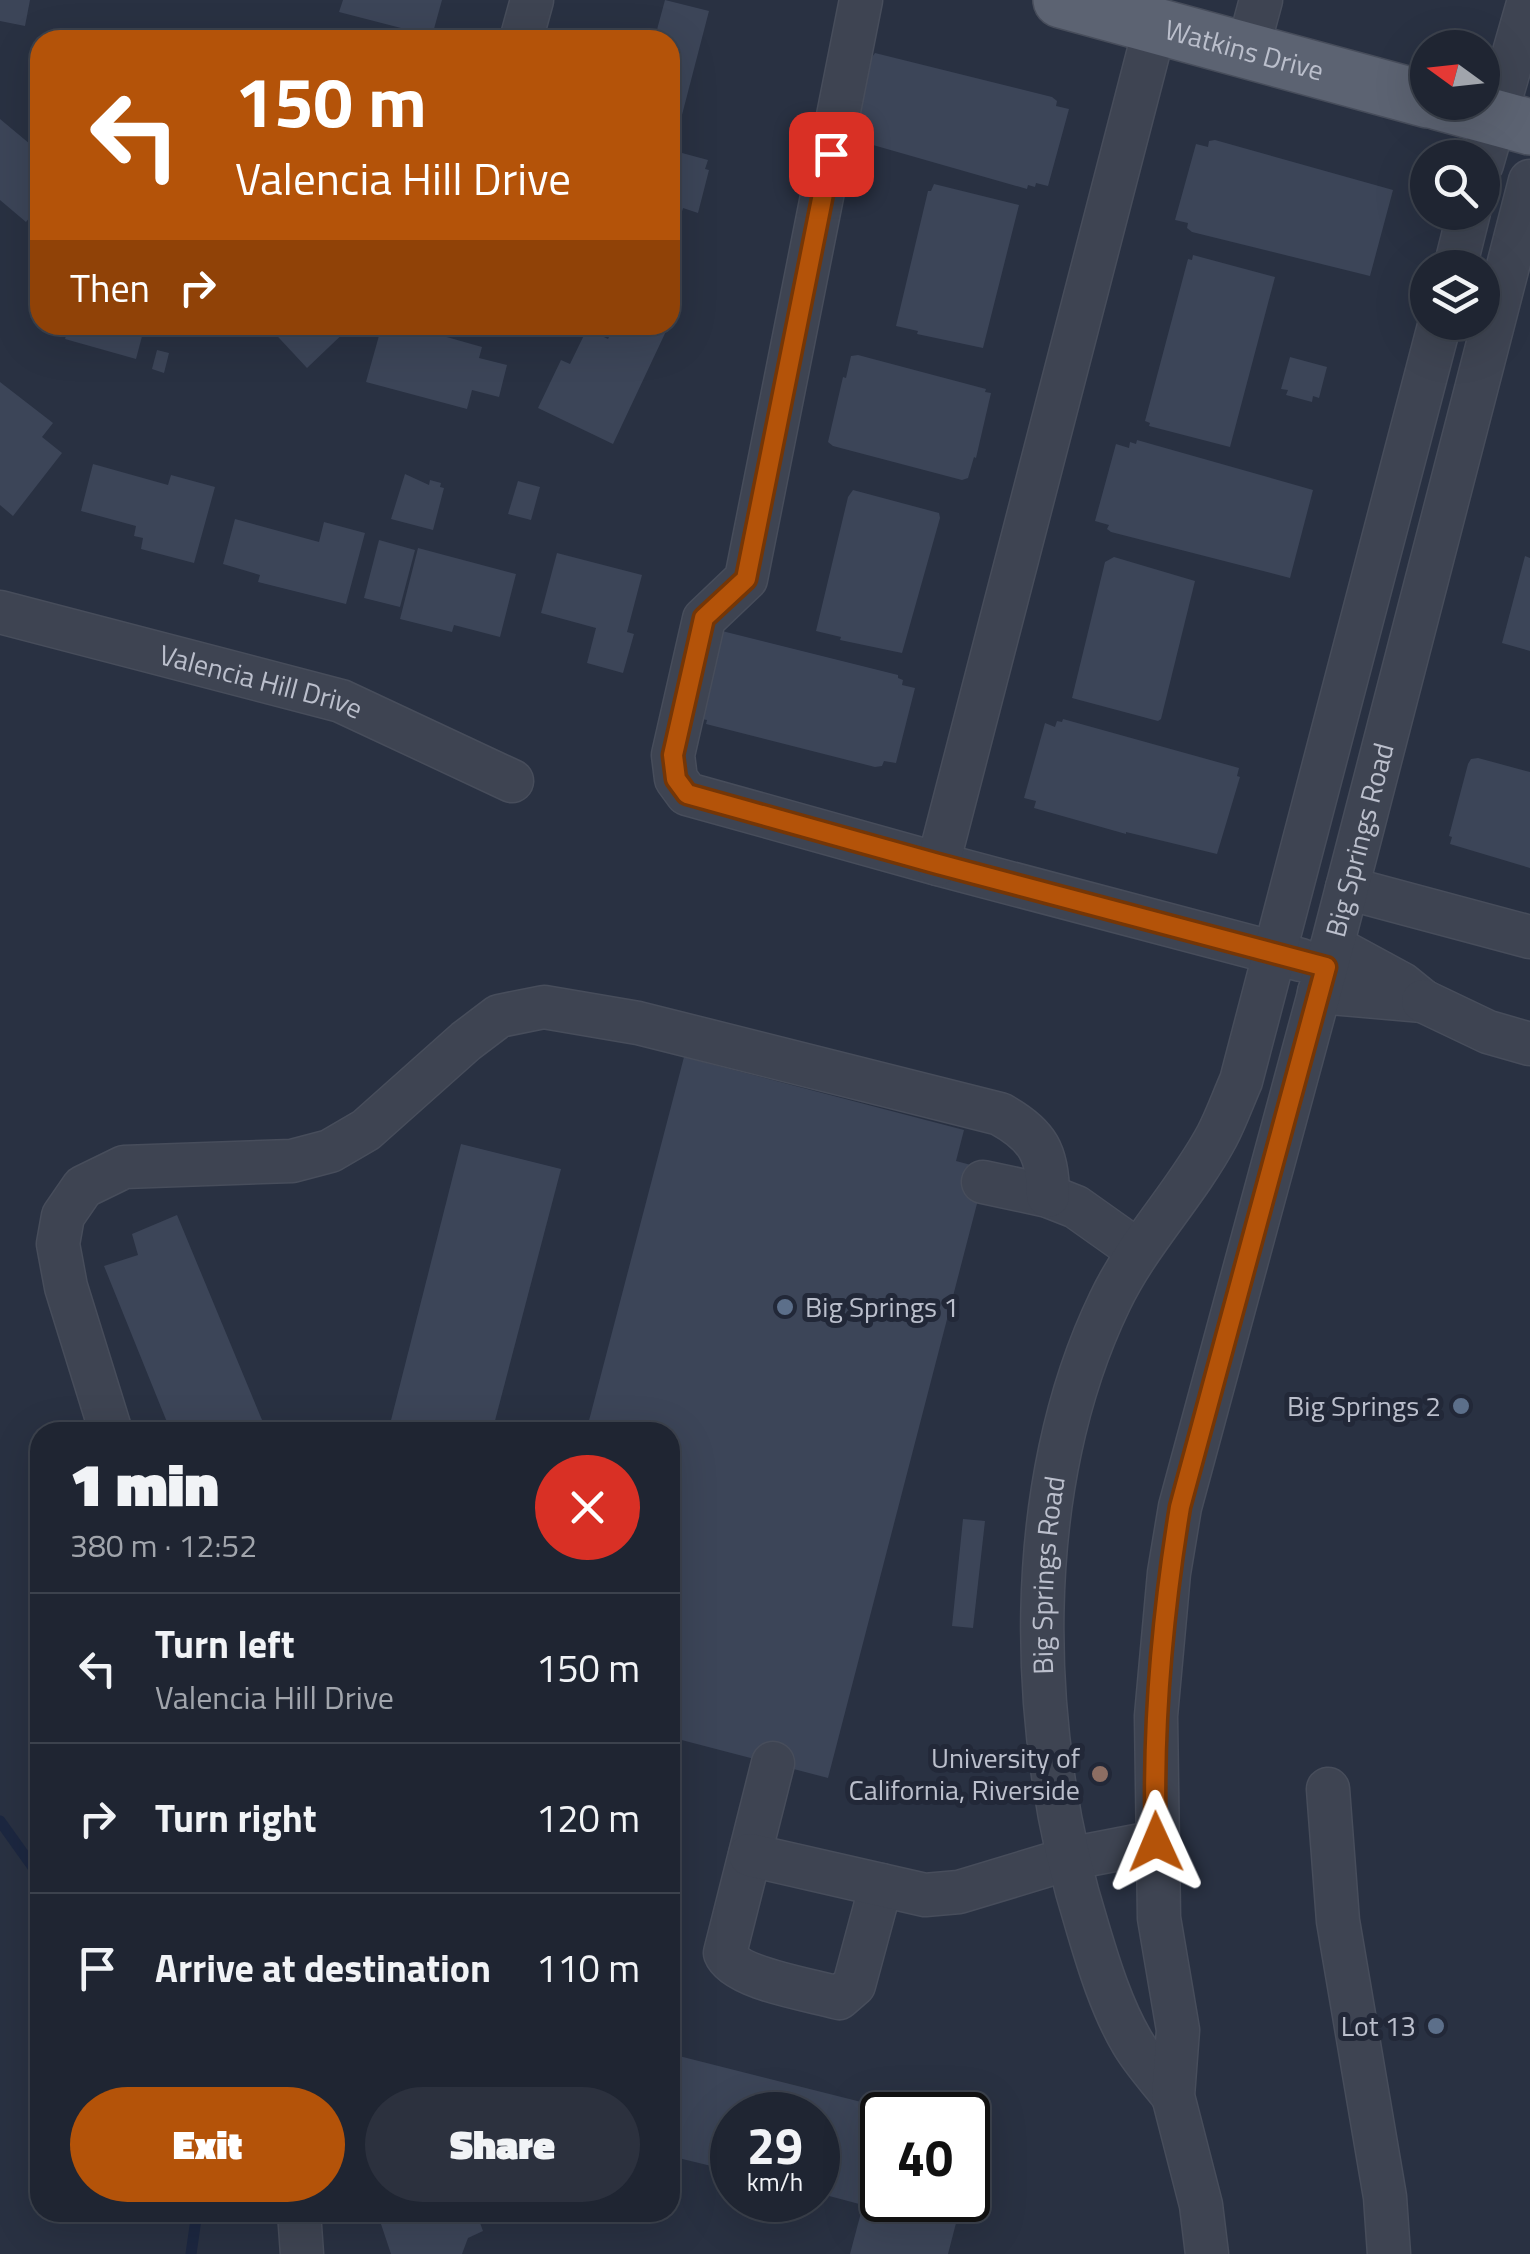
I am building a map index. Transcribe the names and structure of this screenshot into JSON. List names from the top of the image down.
{
  "streets": {
    "main road": ["Watkins Drive"],
    "street": ["Valencia Hill Drive", "Big Springs Road"]
  },
  "places": [
    "Big Springs 1",
    "Big Springs 2",
    "University of California, Riverside",
    "Lot 13"
  ],
  "north": "left",
  "page": {
    "turn": ["150 m", "Valencia Hill Drive"],
    "then": "Then",
    "heading": ["1 min", "380 m · 12:52"],
    "list": [
      {
        "name": "Turn left",
        "note": "Valencia Hill Drive",
        "value": "150 m"
      },
      {
        "name": "Turn right",
        "value": "120 m"
      },
      {
        "name": "Arrive at destination",
        "value": "110 m"
      }
    ],
    "buttons": ["Exit", "Share"],
    "speed": "29 km/h",
    "limit": "40"
  }
}
